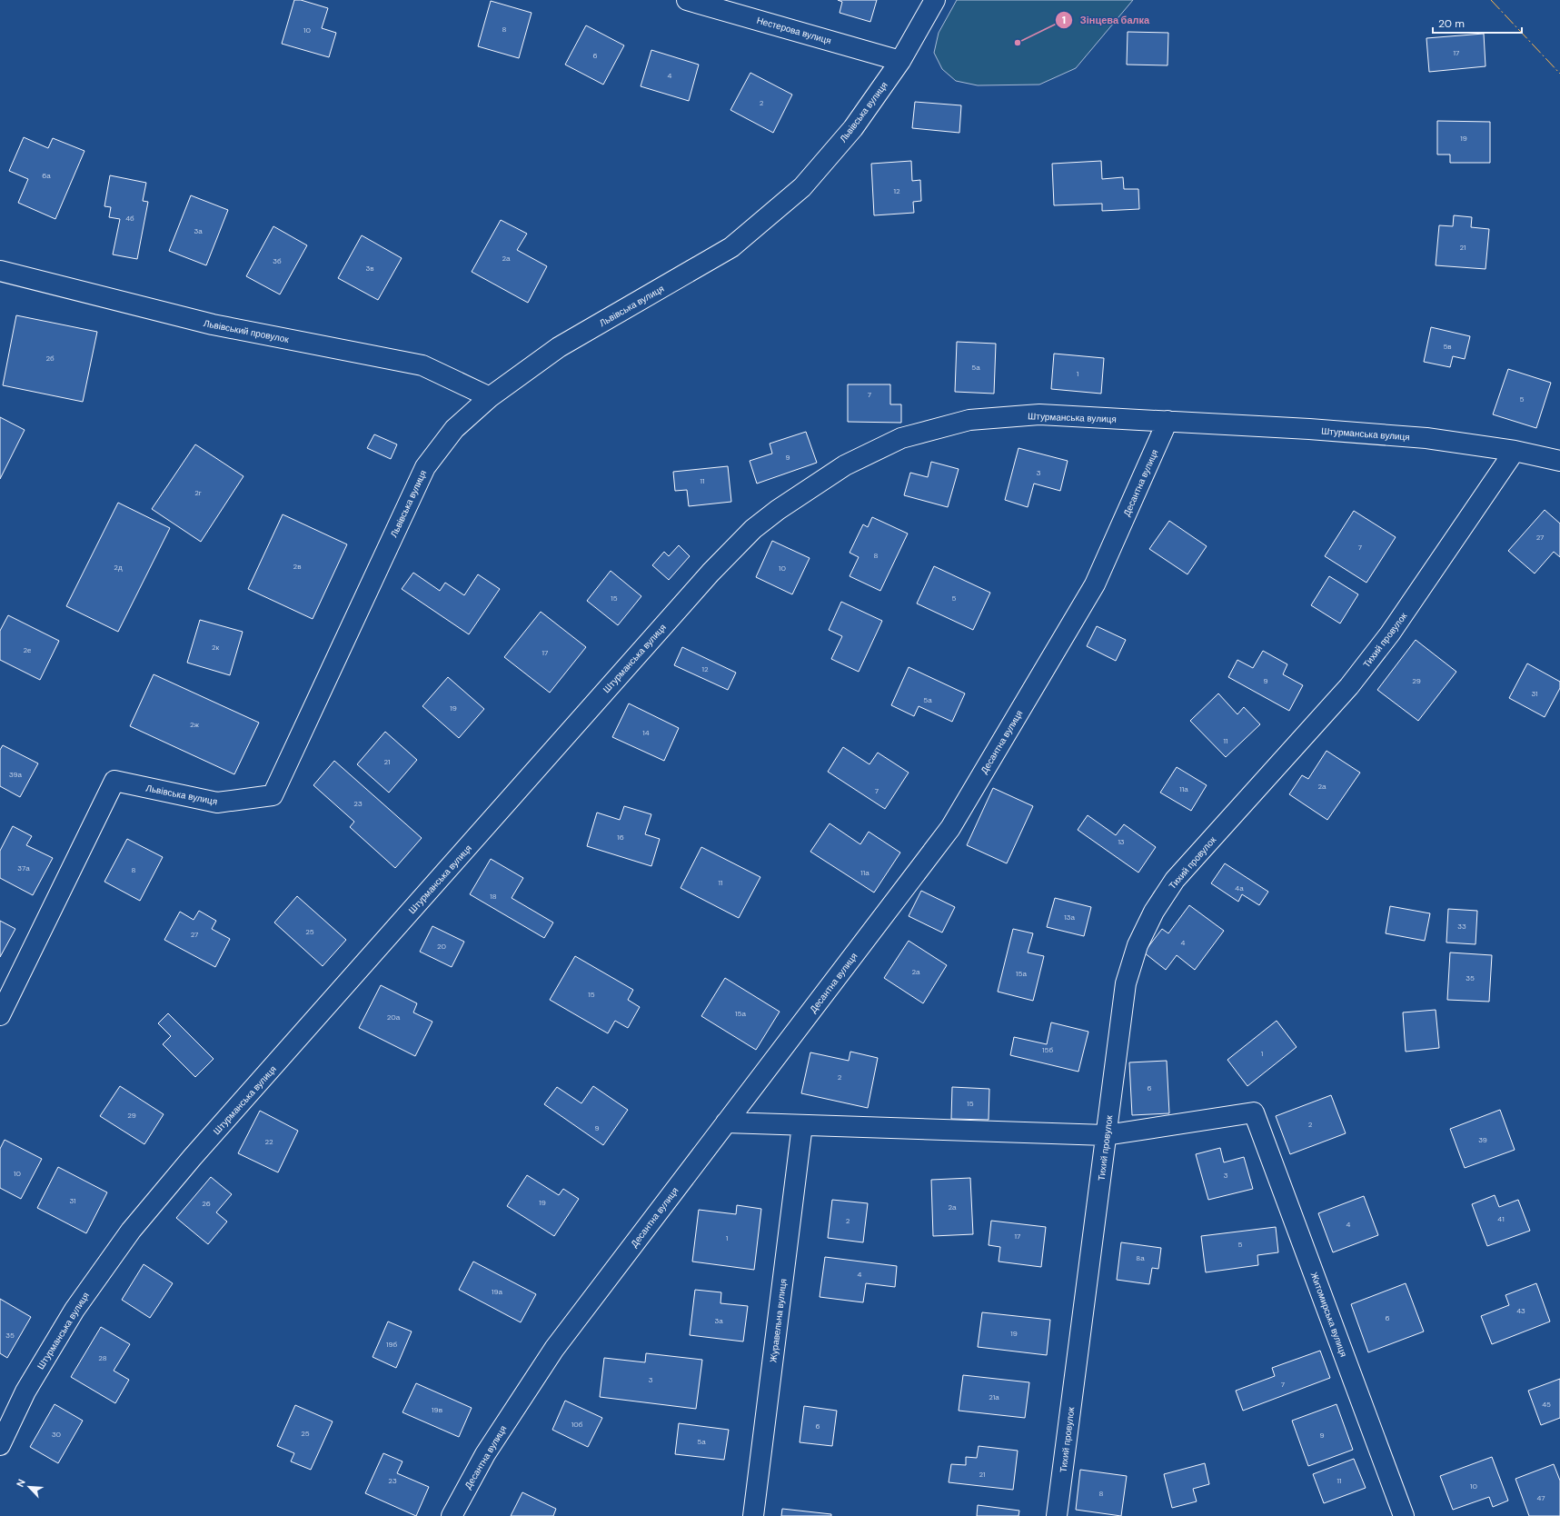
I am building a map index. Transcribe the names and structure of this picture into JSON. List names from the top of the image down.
{
  "streets": {
    "street": [
      "Нестерова вулиця",
      "Львівська вулиця",
      "Львівський провулок",
      "Штурманська вулиця",
      "Десантна вулиця",
      "Тихий провулок",
      "Житомирська вулиця",
      "Журавельна вулиця"
    ]
  },
  "crossings": [
    ["Нестерова вулиця", "Львівська вулиця"],
    ["Львівська вулиця", "Львівський провулок"],
    ["Штурманська вулиця", "Десантна вулиця"],
    ["Штурманська вулиця", "Тихий провулок"],
    ["Тихий провулок", "Житомирська вулиця"]
  ],
  "places": ["Зінцева балка"],
  "house_numbers": [
    "8",
    "10",
    "17",
    "6",
    "4",
    "2",
    "19",
    "6а",
    "12",
    "4б",
    "3а",
    "21",
    "2а",
    "3б",
    "3в",
    "5в",
    "2б",
    "5а",
    "1",
    "7",
    "5",
    "9",
    "3",
    "11",
    "2г",
    "27",
    "7",
    "8",
    "2в",
    "2д",
    "10",
    "15",
    "5",
    "2к",
    "2е",
    "17",
    "12",
    "9",
    "29",
    "31",
    "5а",
    "19",
    "2ж",
    "14",
    "11",
    "21",
    "39а",
    "2а",
    "11а",
    "7",
    "23",
    "16",
    "13",
    "37а",
    "8",
    "11а",
    "11",
    "4а",
    "18",
    "13а",
    "33",
    "25",
    "27",
    "4",
    "20",
    "2а",
    "15а",
    "35",
    "15",
    "15а",
    "20а",
    "15б",
    "1",
    "2",
    "6",
    "15",
    "29",
    "2",
    "9",
    "39",
    "22",
    "10",
    "3",
    "31",
    "19",
    "26",
    "2а",
    "41",
    "2",
    "4",
    "17",
    "1",
    "5",
    "8а",
    "4",
    "19а",
    "43",
    "6",
    "3а",
    "19",
    "35",
    "19б",
    "28",
    "3",
    "7",
    "21а",
    "45",
    "19в",
    "10б",
    "6",
    "25",
    "30",
    "9",
    "5а",
    "21",
    "23",
    "11",
    "10",
    "8",
    "47"
  ],
  "scale_bar": "20 m",
  "north": "top left"
}
